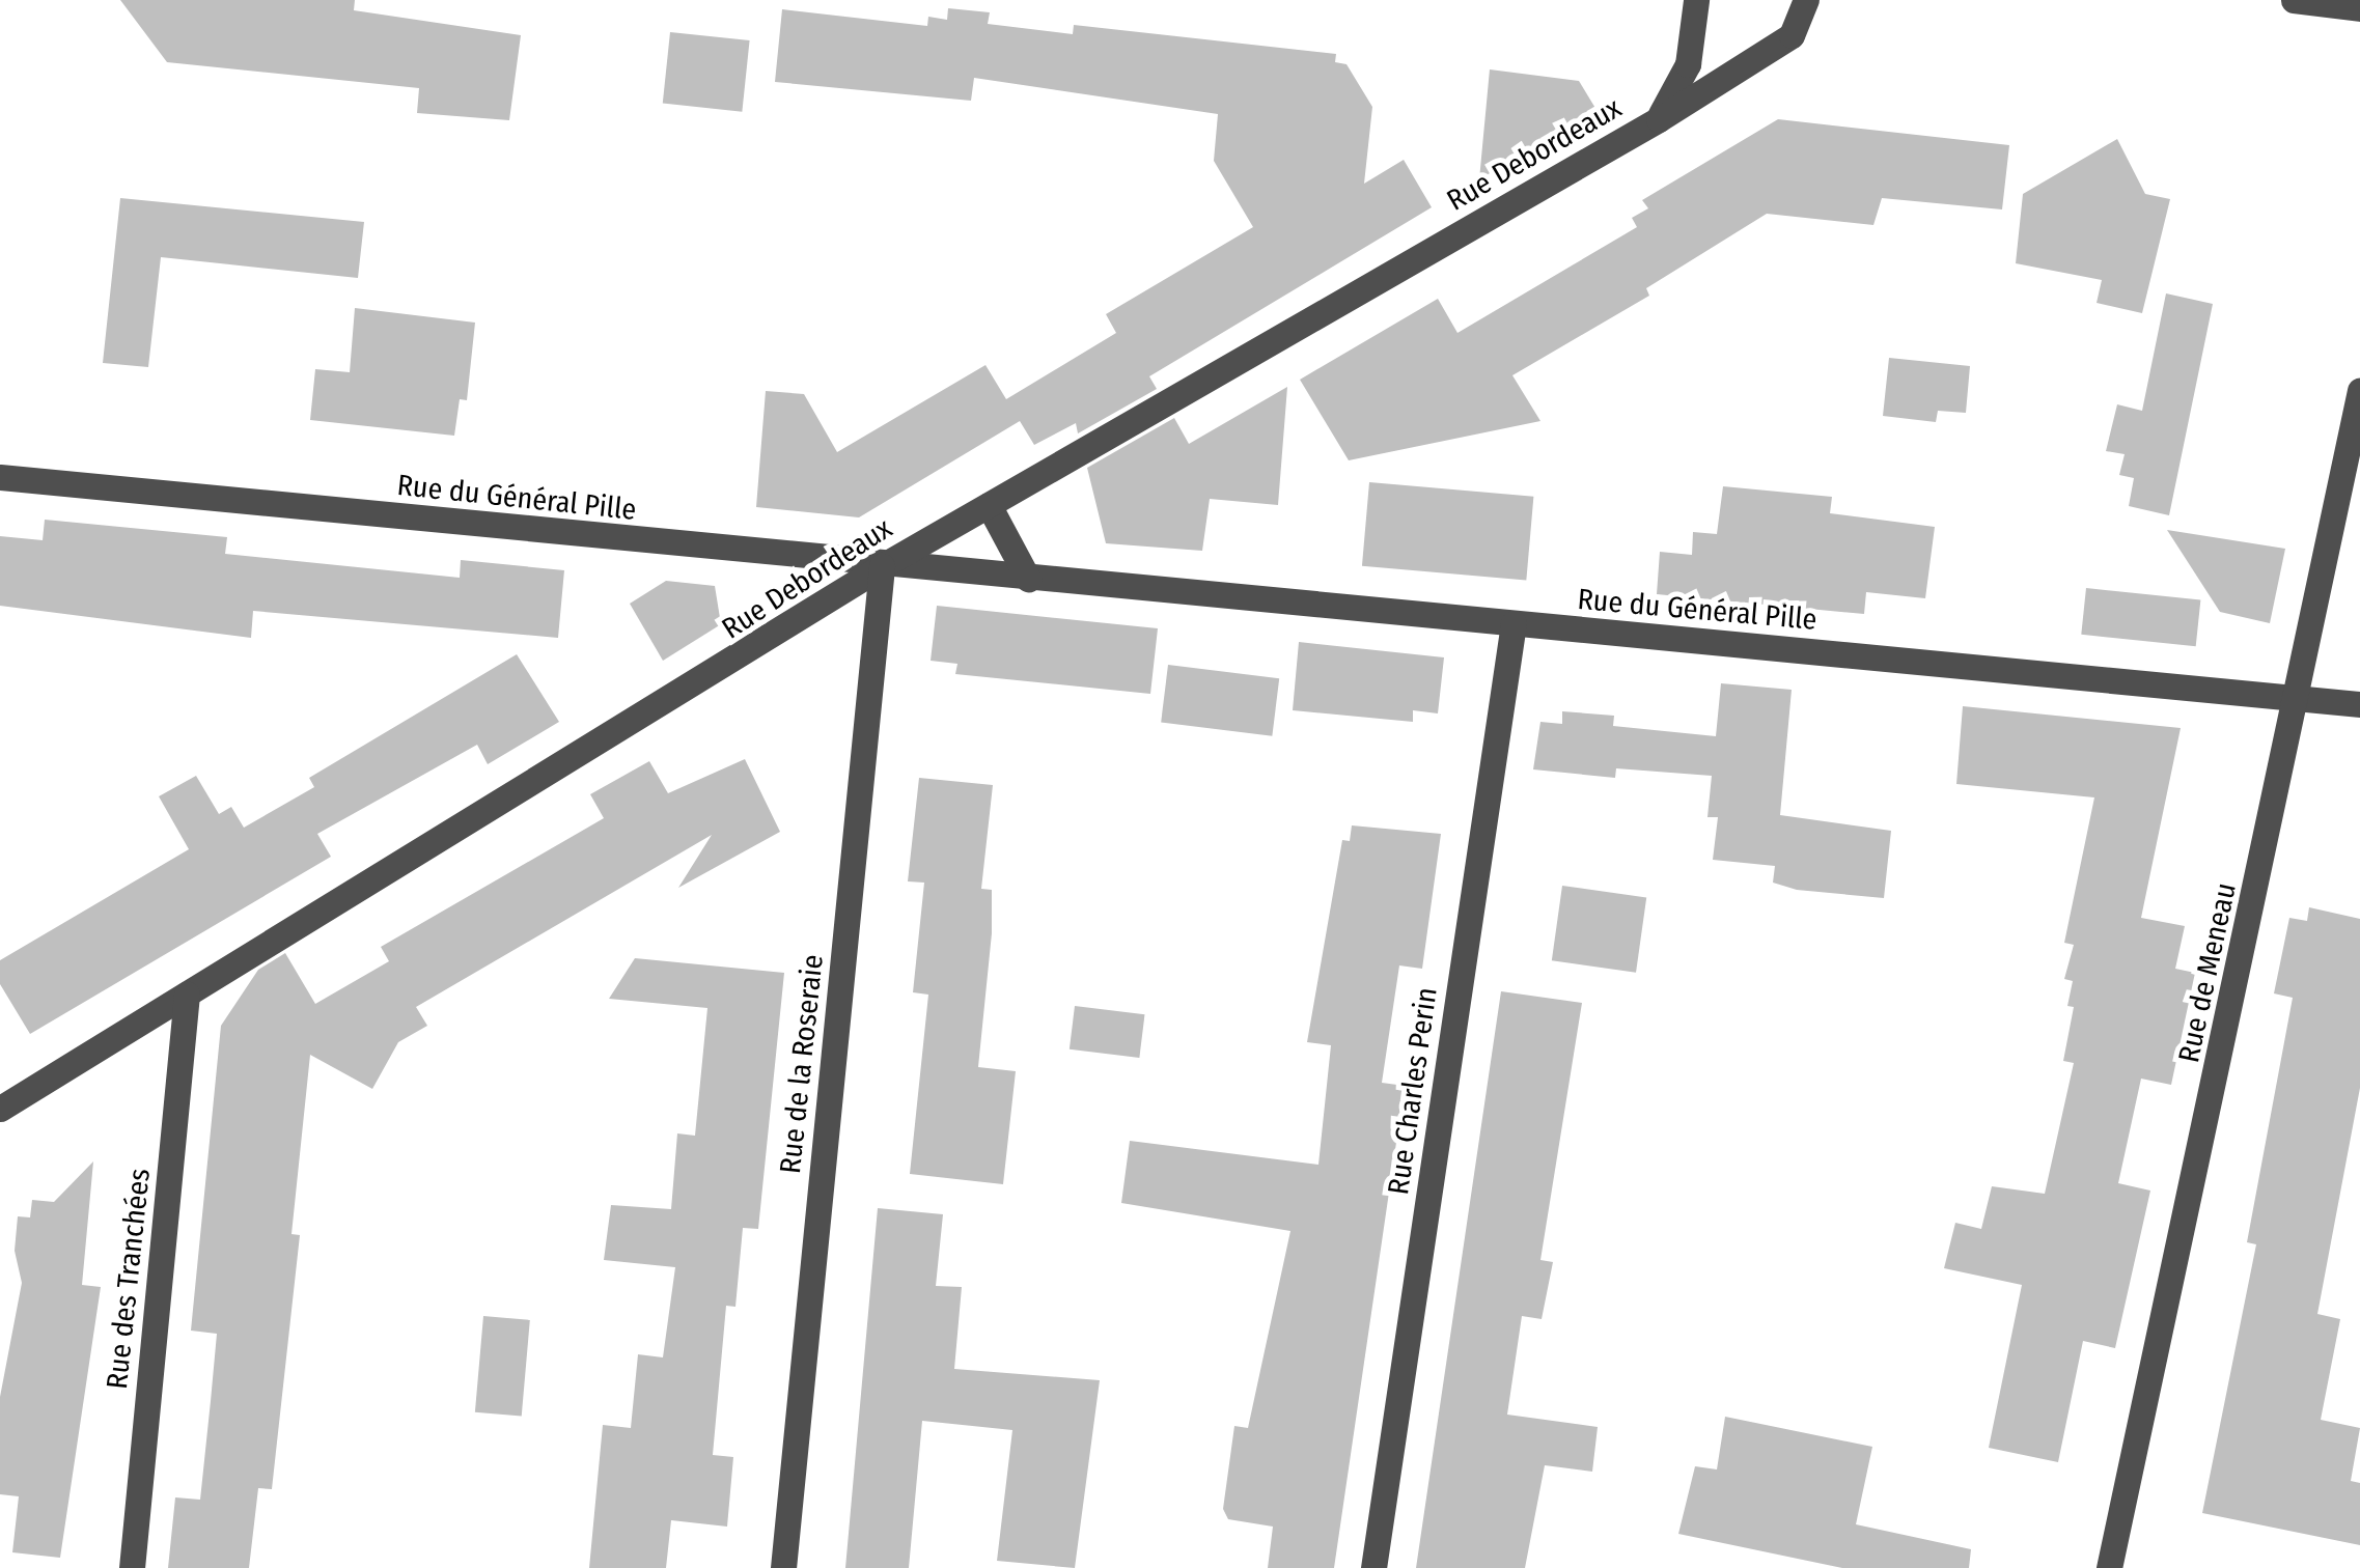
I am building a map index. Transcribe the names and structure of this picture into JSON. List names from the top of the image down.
{
  "streets": {
    "street": [
      "Rue Debordeaux",
      "Rue du Général Pille",
      "Rue de Meneau",
      "Rue de la Roseraie",
      "Rue Charles Perin",
      "Rue des Tranchées"
    ]
  },
  "crossings": [
    ["Rue Debordeaux", "Rue du Général Pille"],
    ["Rue Debordeaux", "Rue de la Roseraie"],
    ["Rue Debordeaux", "Rue des Tranchées"],
    ["Rue du Général Pille", "Rue de Meneau"],
    ["Rue du Général Pille", "Rue de la Roseraie"],
    ["Rue du Général Pille", "Rue Charles Perin"]
  ]
}
